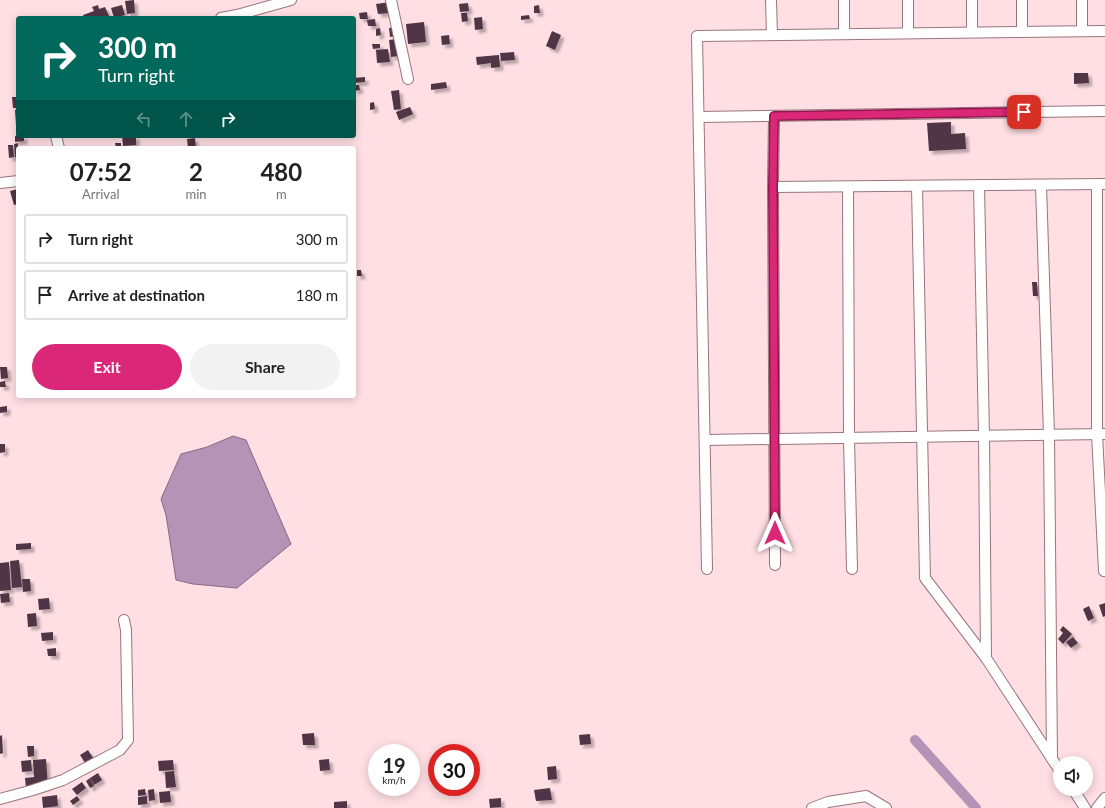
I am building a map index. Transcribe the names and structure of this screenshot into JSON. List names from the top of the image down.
{
  "page": {
    "turn": ["300 m", "Turn right"],
    "eta": [
      "07:52",
      "Arrival",
      "2",
      "min",
      "480",
      "m"
    ],
    "list": [
      {
        "name": "Turn right",
        "value": "300 m"
      },
      {
        "name": "Arrive at destination",
        "value": "180 m"
      }
    ],
    "buttons": ["Exit", "Share"],
    "speed": "19 km/h",
    "limit": "30"
  }
}
